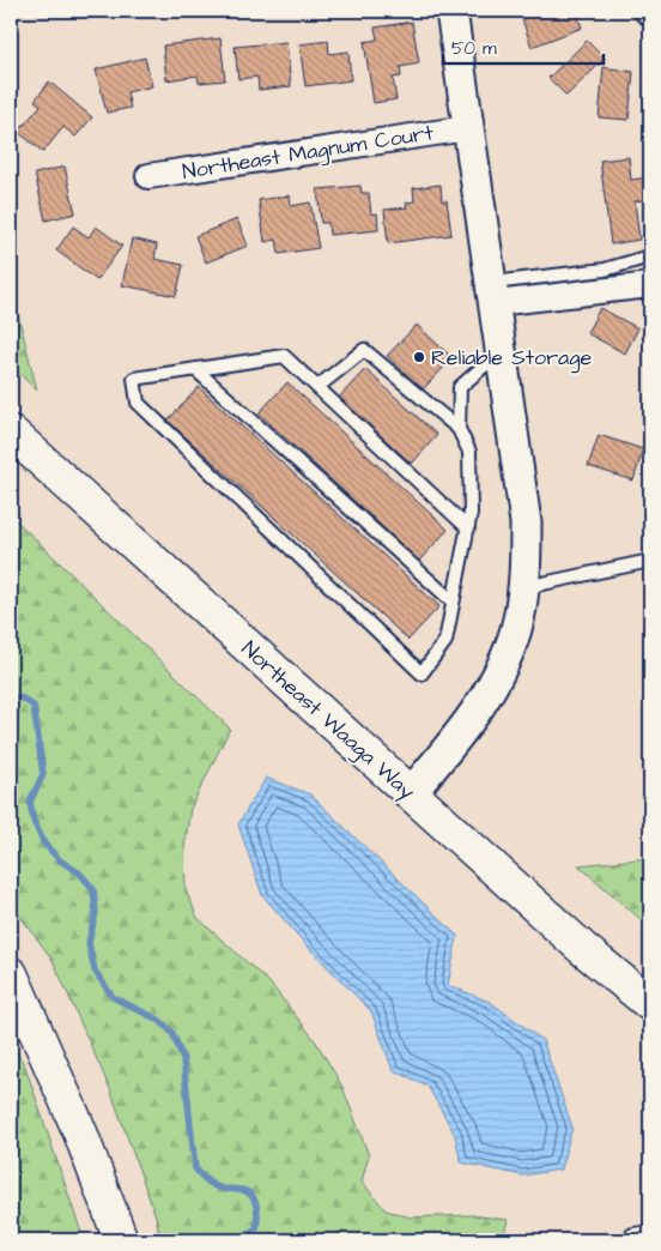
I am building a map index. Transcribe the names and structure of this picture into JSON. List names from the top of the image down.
{
  "streets": {
    "main road": ["Northeast Waaga Way"],
    "street": ["Northeast Magnum Court"]
  },
  "places": ["Reliable Storage"],
  "scale_bar": "50 m"
}
